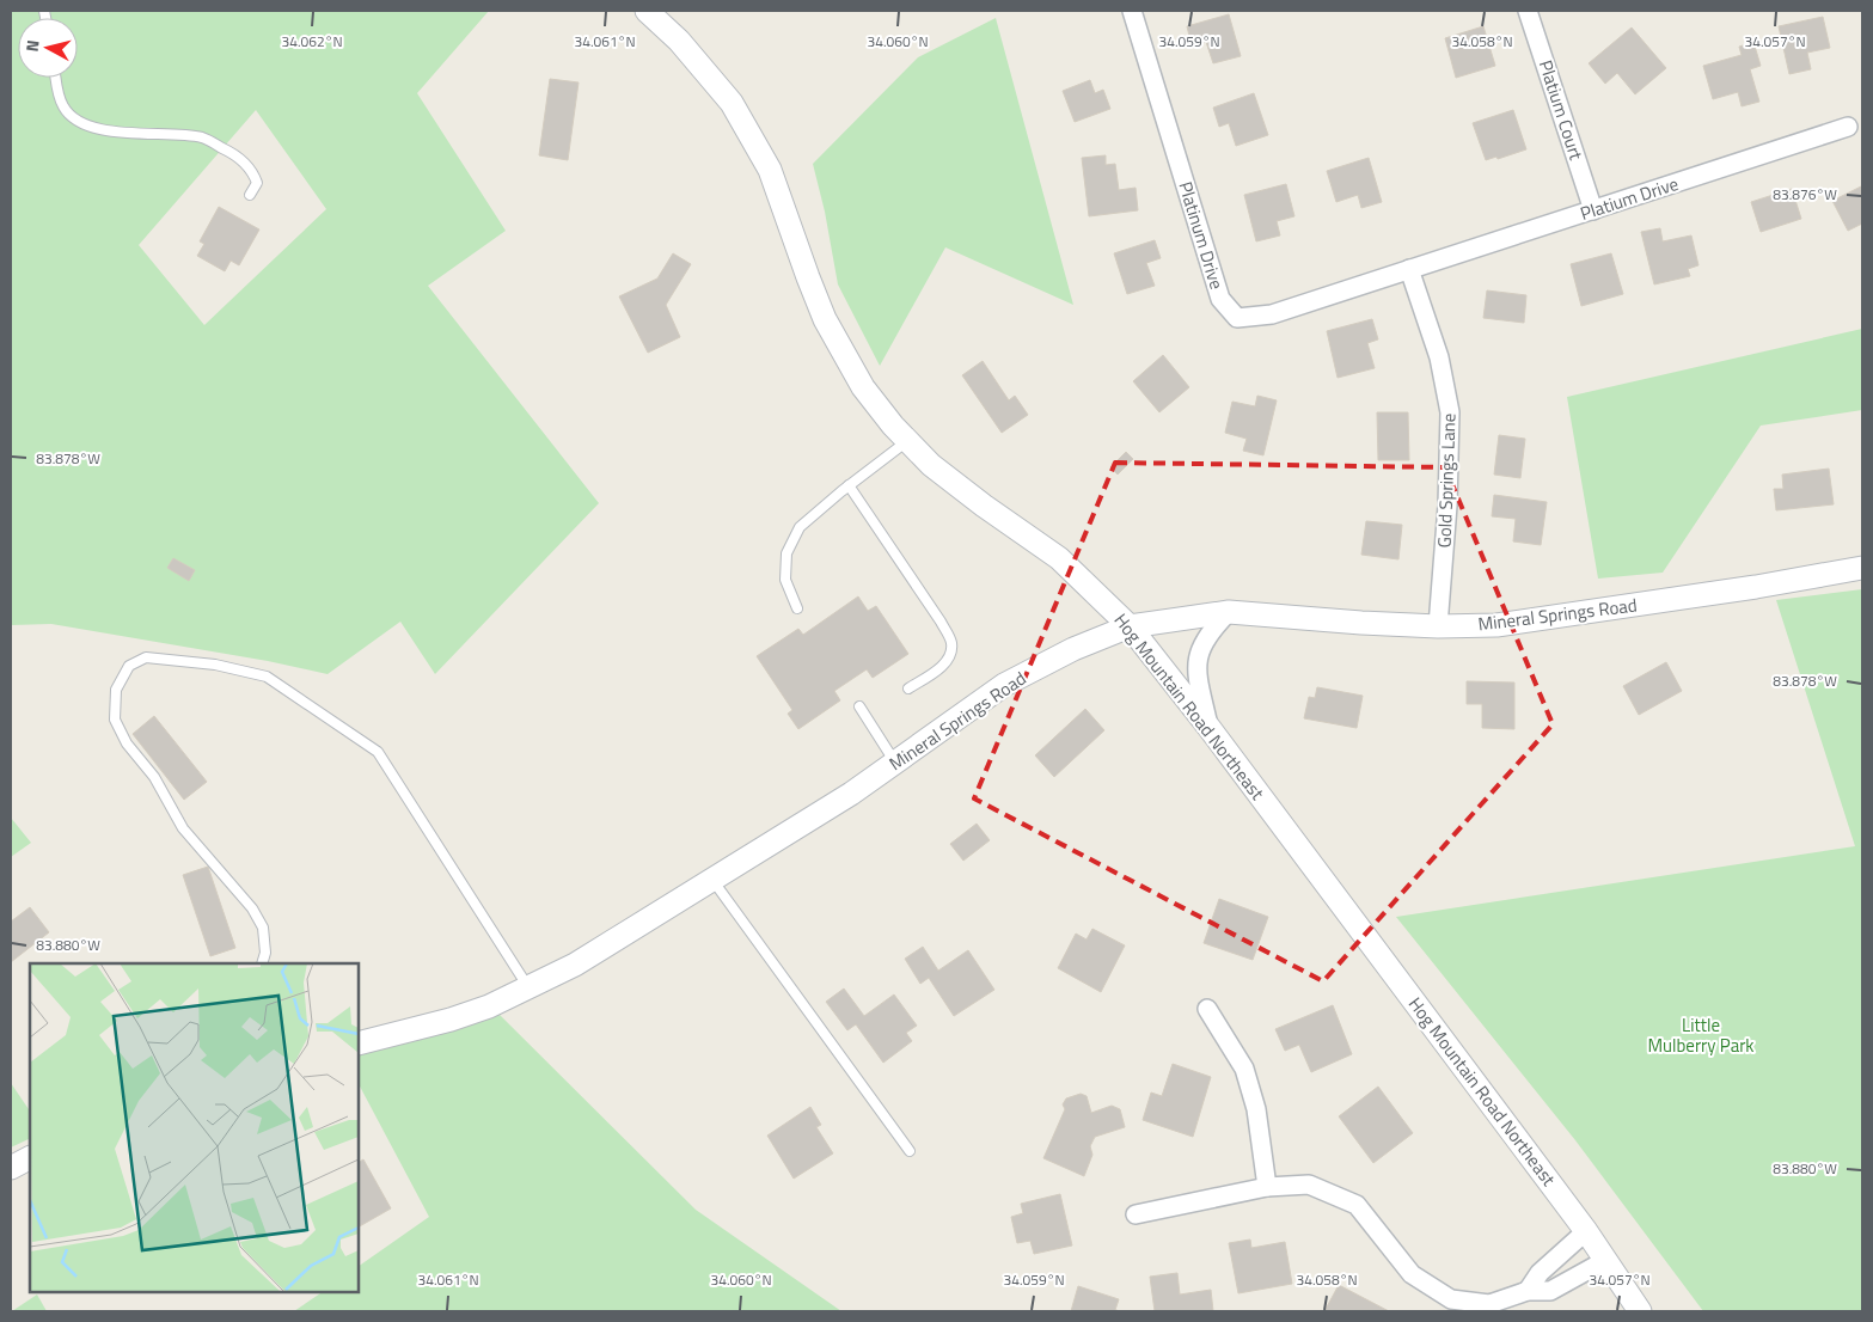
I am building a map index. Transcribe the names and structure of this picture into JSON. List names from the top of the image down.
{
  "streets": {
    "street": [
      "Platium Court",
      "Platium Drive",
      "Platinum Drive",
      "Gold Springs Lane",
      "Mineral Springs Road",
      "Hog Mountain Road Northeast"
    ]
  },
  "crossings": [
    ["Platium Court", "Platium Drive"],
    ["Platium Drive", "Platinum Drive"],
    ["Platium Drive", "Gold Springs Lane"],
    ["Platinum Drive", "Gold Springs Lane"],
    ["Gold Springs Lane", "Mineral Springs Road"],
    ["Mineral Springs Road", "Hog Mountain Road Northeast"]
  ],
  "parks": ["Little Mulberry Park"],
  "north": "left",
  "coordinates": [
    "34.062°N",
    "34.061°N",
    "34.060°N",
    "34.059°N",
    "34.058°N",
    "34.057°N",
    "83.876°W",
    "83.878°W",
    "83.880°W"
  ]
}
